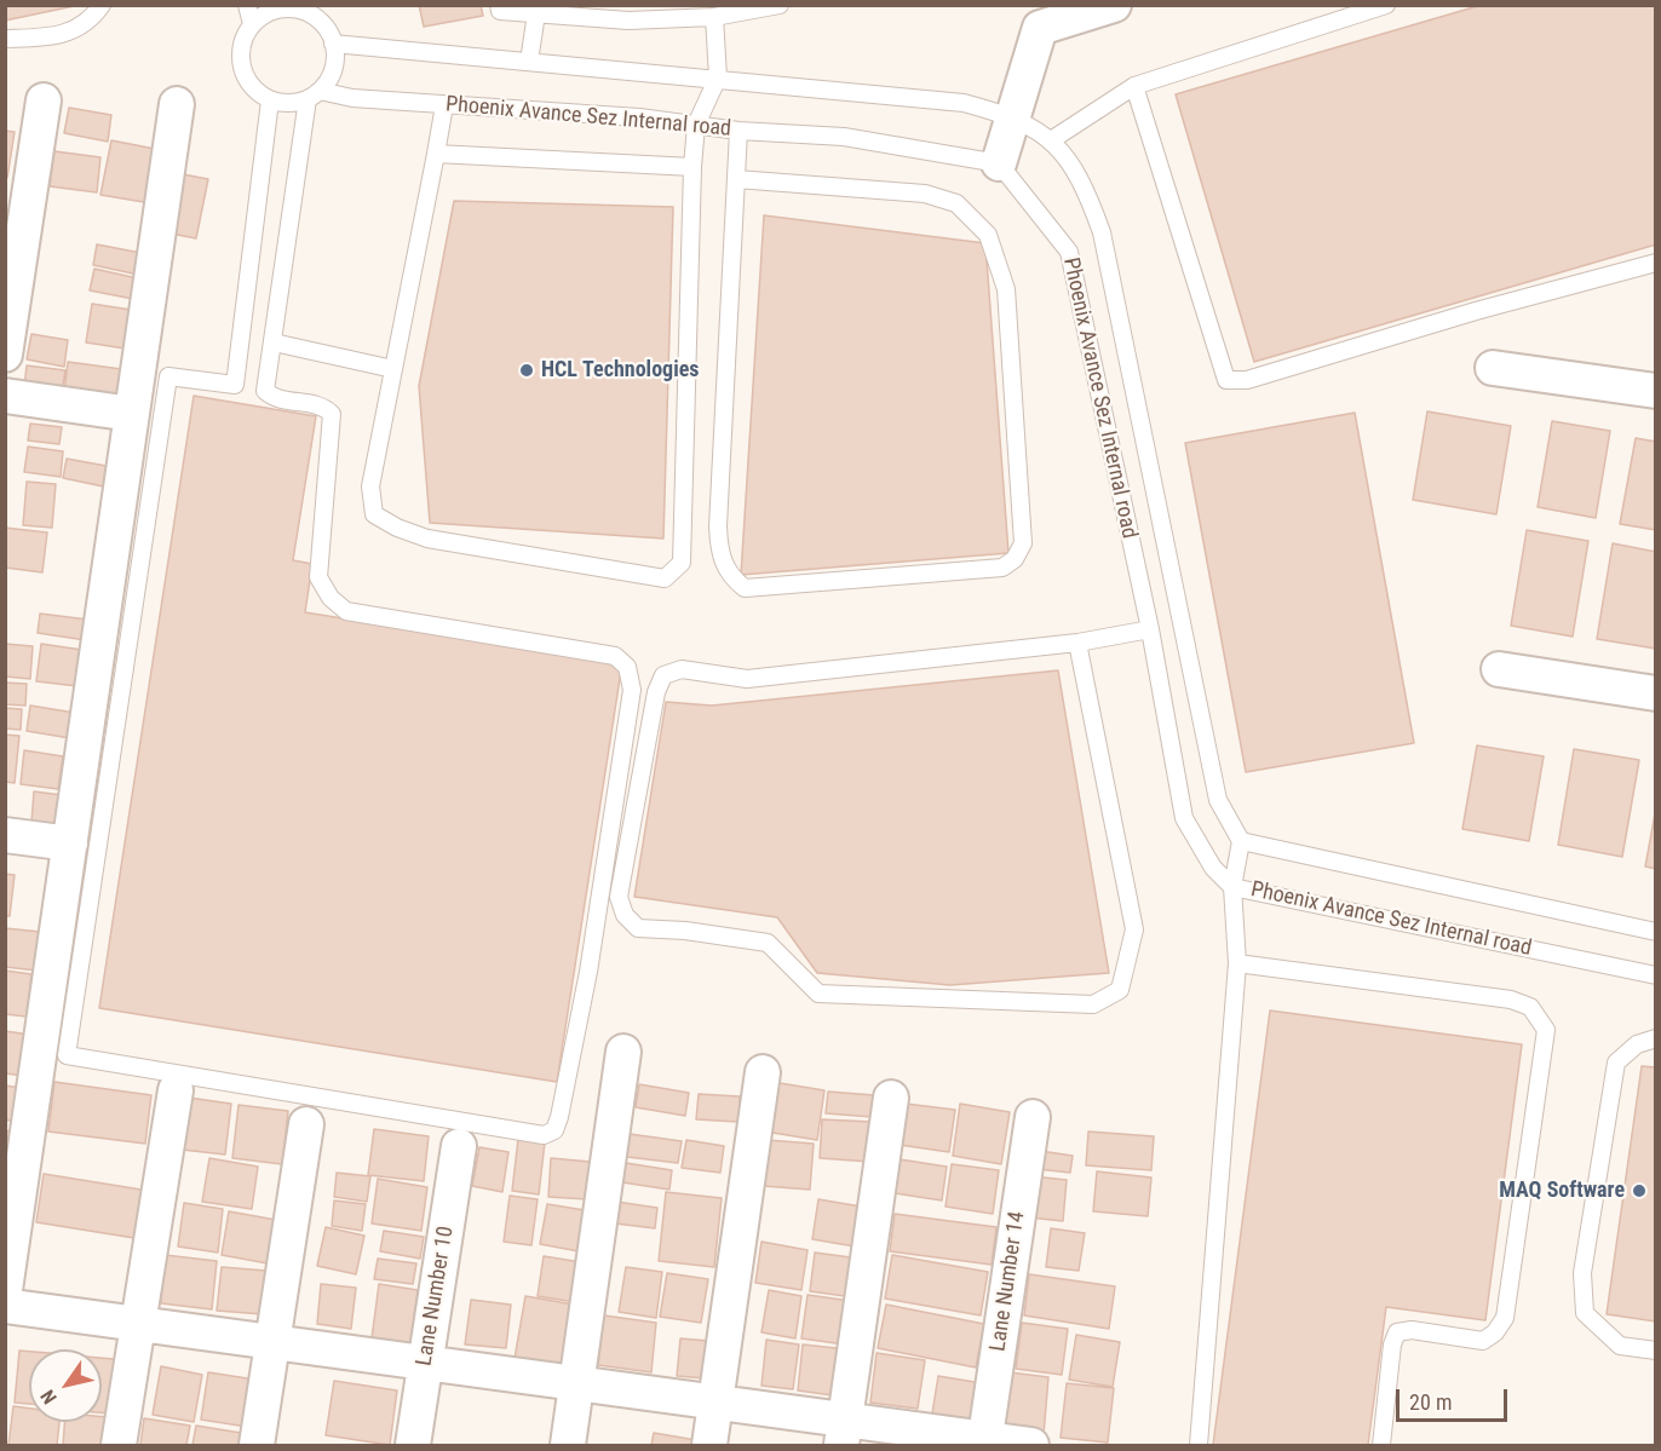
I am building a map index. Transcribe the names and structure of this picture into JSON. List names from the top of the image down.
{
  "streets": {
    "street": ["Lane Number 14", "Lane Number 10"],
    "lane": ["Phoenix Avance Sez Internal road"]
  },
  "places": ["HCL Technologies", "MAQ Software"],
  "scale_bar": "20 m",
  "north": "bottom left"
}
